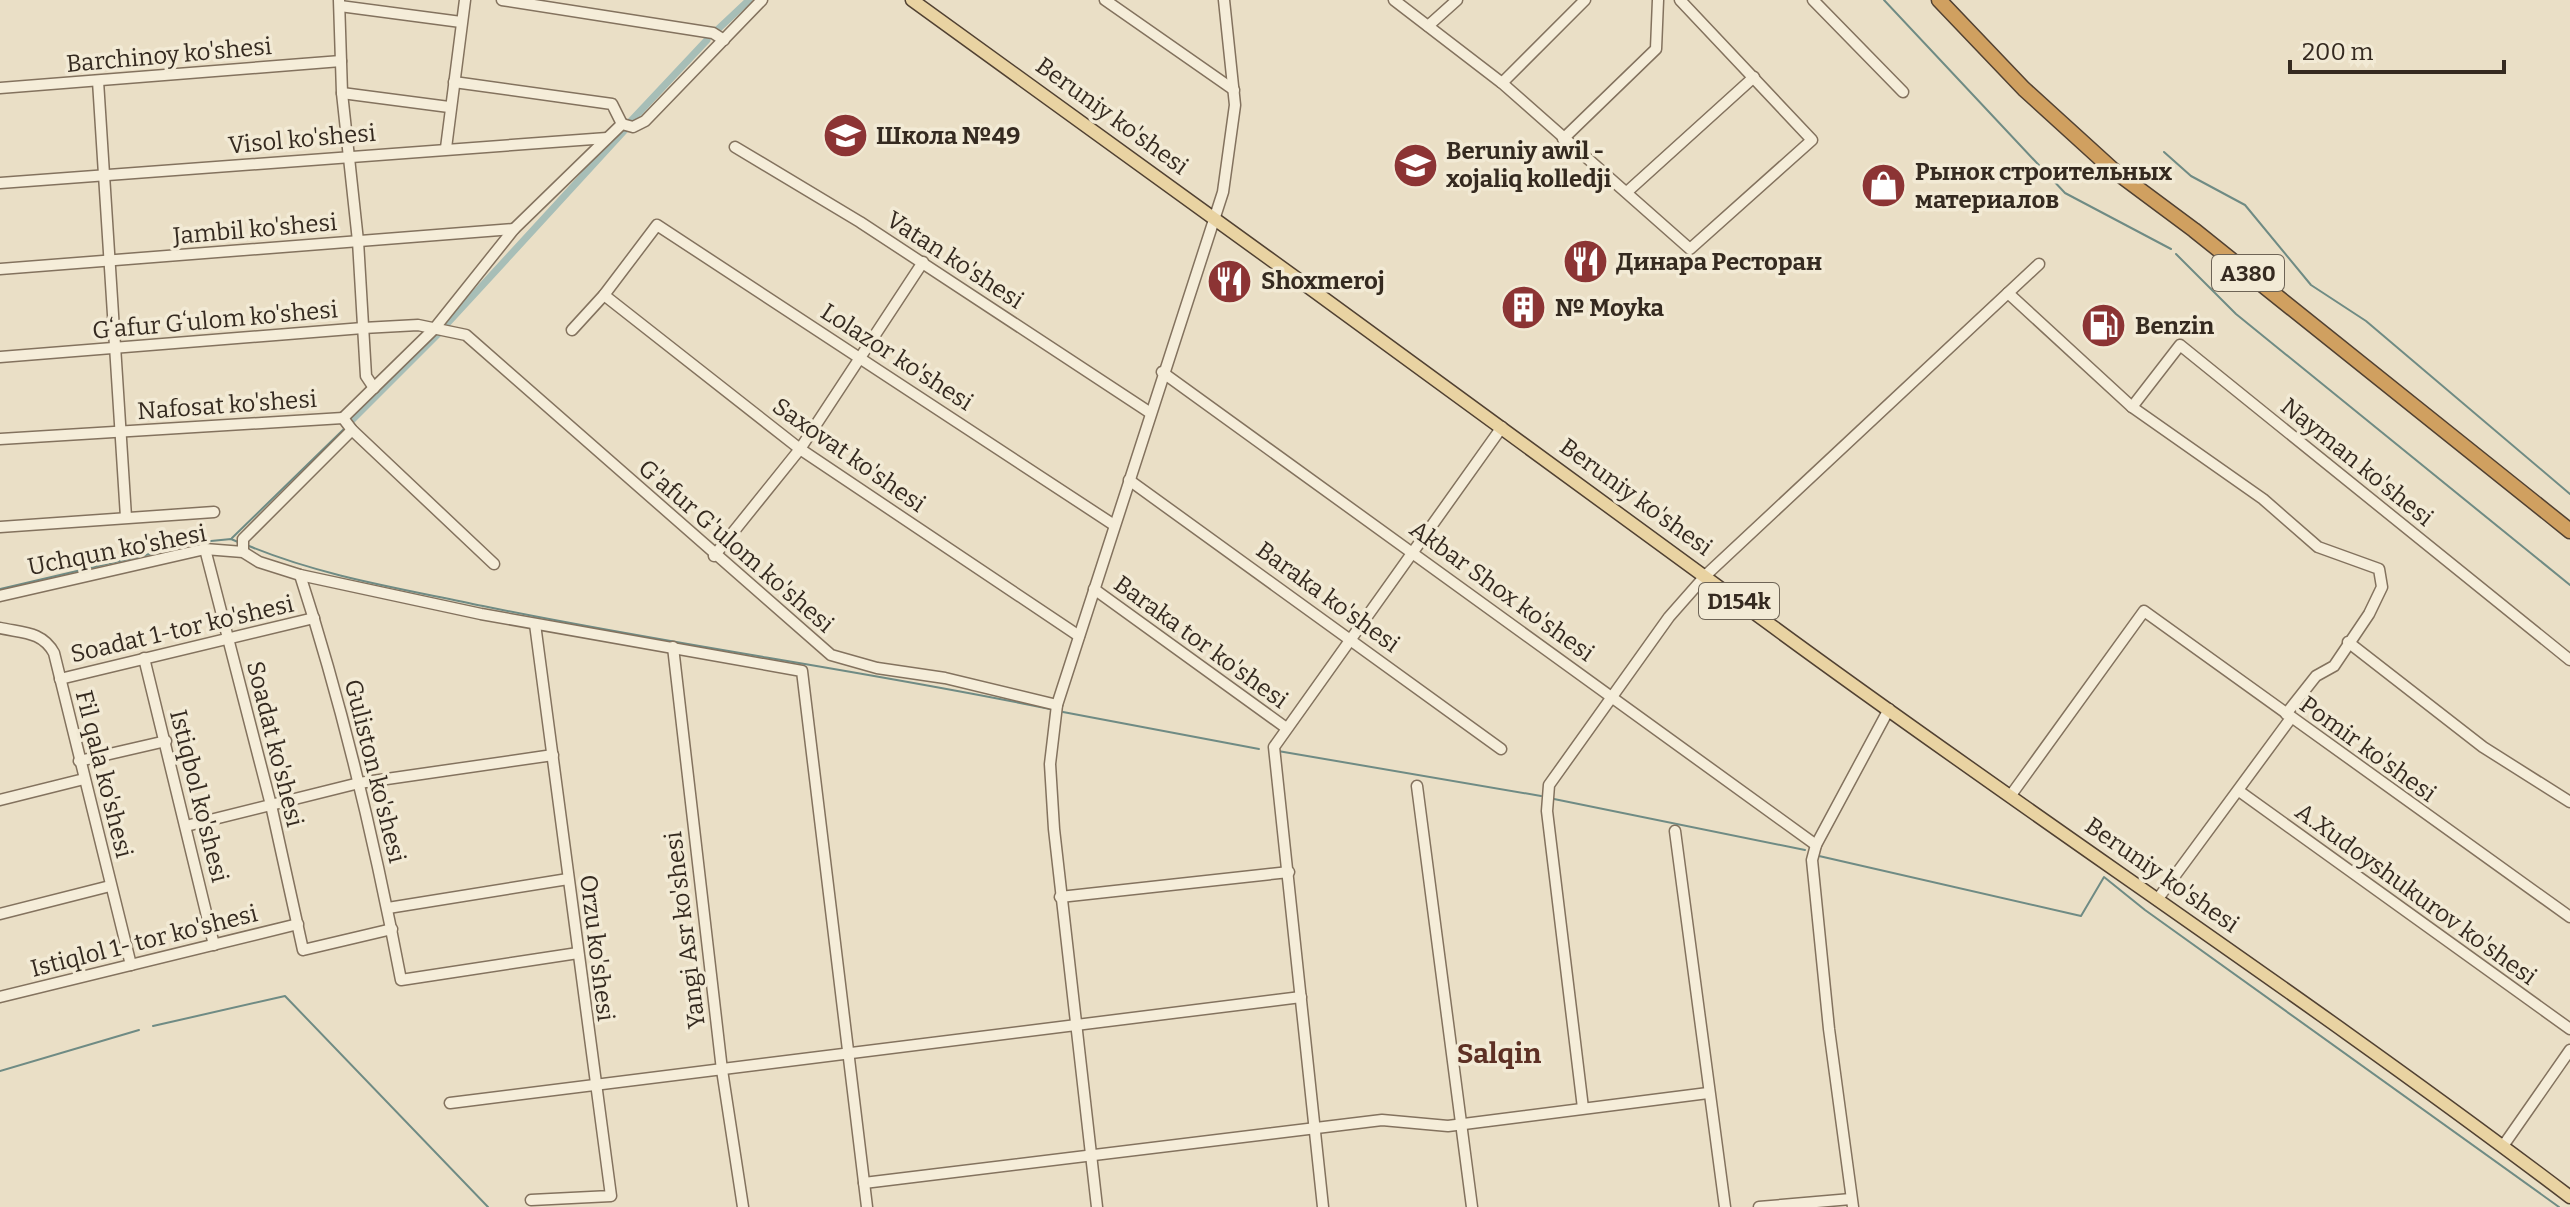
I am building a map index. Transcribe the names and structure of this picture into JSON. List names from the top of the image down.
{
  "streets": {
    "highway": ["A380"],
    "main road": ["Beruniy ko'shesi", "D154k"],
    "street": [
      "Barchinoy ko'shesi",
      "Visol ko'shesi",
      "Jambil ko'shesi",
      "Vatan ko'shesi",
      "Gʻafur Gʻulom ko'shesi",
      "Lolazor ko'shesi",
      "Nafosat ko'shesi",
      "Saxovat ko'shesi",
      "Nayman ko'shesi",
      "G'afur G'ulom ko'shesi",
      "Uchqun ko'shesi",
      "Akbar Shox ko'shesi",
      "Baraka ko'shesi",
      "Soadat 1-tor ko'shesi",
      "Baraka tor ko'shesi",
      "Soadat ko'shesi",
      "Pomir ko'shesi",
      "Guliston ko'shesi",
      "Fil qala ko'shesi",
      "Istiqbol ko'shesi",
      "A.Xudoyshukurov ko'shesi",
      "Yangi Asr ko'shesi",
      "Istiqlol 1- tor ko'shesi",
      "Orzu ko'shesi"
    ]
  },
  "crossings": [
    ["Beruniy ko'shesi", "Pomir ko'shesi"],
    ["Gʻafur Gʻulom ko'shesi", "G'afur G'ulom ko'shesi"],
    ["Lolazor ko'shesi", "Saxovat ko'shesi"],
    ["Uchqun ko'shesi", "Soadat ko'shesi"],
    ["Uchqun ko'shesi", "Guliston ko'shesi"],
    ["Uchqun ko'shesi", "Yangi Asr ko'shesi"],
    ["Uchqun ko'shesi", "Orzu ko'shesi"],
    ["Soadat 1-tor ko'shesi", "Soadat ko'shesi"],
    ["Soadat 1-tor ko'shesi", "Guliston ko'shesi"],
    ["Soadat 1-tor ko'shesi", "Fil qala ko'shesi"],
    ["Soadat 1-tor ko'shesi", "Istiqbol ko'shesi"],
    ["Soadat ko'shesi", "Guliston ko'shesi"],
    ["Soadat ko'shesi", "Istiqlol 1- tor ko'shesi"],
    ["Guliston ko'shesi", "Orzu ko'shesi"],
    ["Fil qala ko'shesi", "Istiqlol 1- tor ko'shesi"],
    ["Istiqbol ko'shesi", "Istiqlol 1- tor ko'shesi"]
  ],
  "districts": ["Salqin"],
  "places": {
    "school or university": ["Школа №49", "Beruniy awil - xojaliq kolledji"],
    "shop": ["Рынок строительных материалов"],
    "restaurant": ["Динара Ресторан", "Shoxmeroj"],
    "building": ["№ Moyka"],
    "fuel station": ["Benzin"]
  },
  "scale_bar": "200 m"
}
